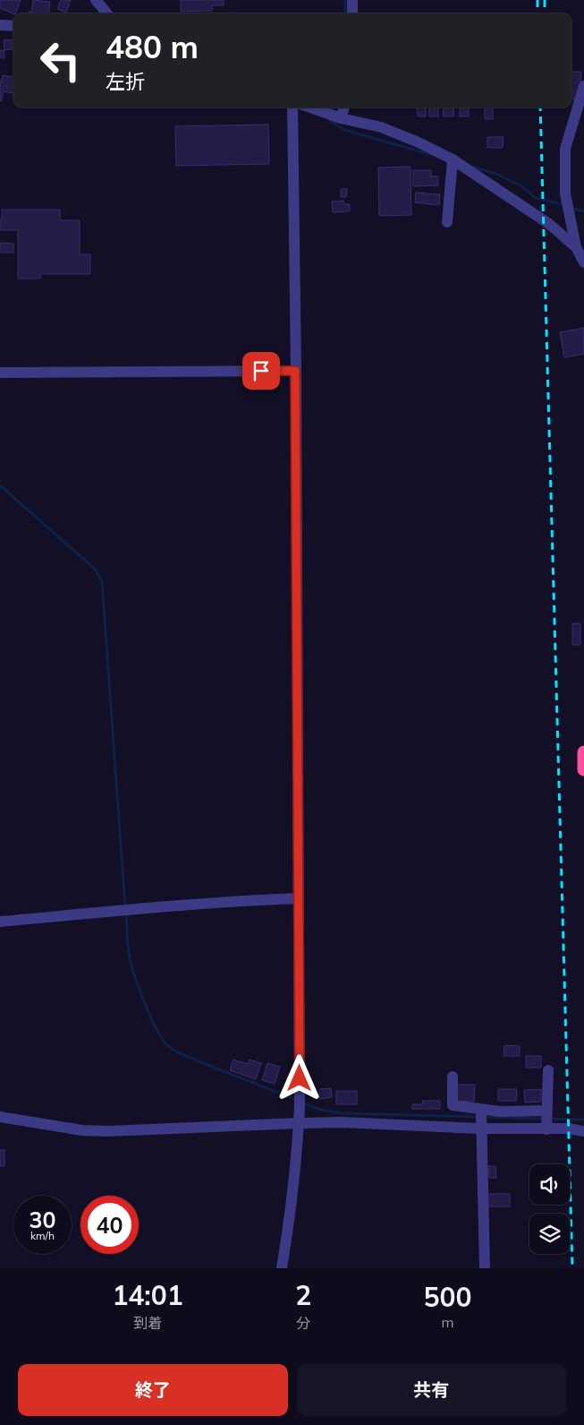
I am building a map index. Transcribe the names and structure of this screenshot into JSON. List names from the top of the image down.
{
  "page": {
    "turn": ["480 m", "左折"],
    "speed": "30 km/h",
    "limit": "40",
    "eta": [
      "14:01",
      "到着",
      "2",
      "分",
      "500",
      "m"
    ],
    "buttons": ["終了", "共有"]
  }
}
